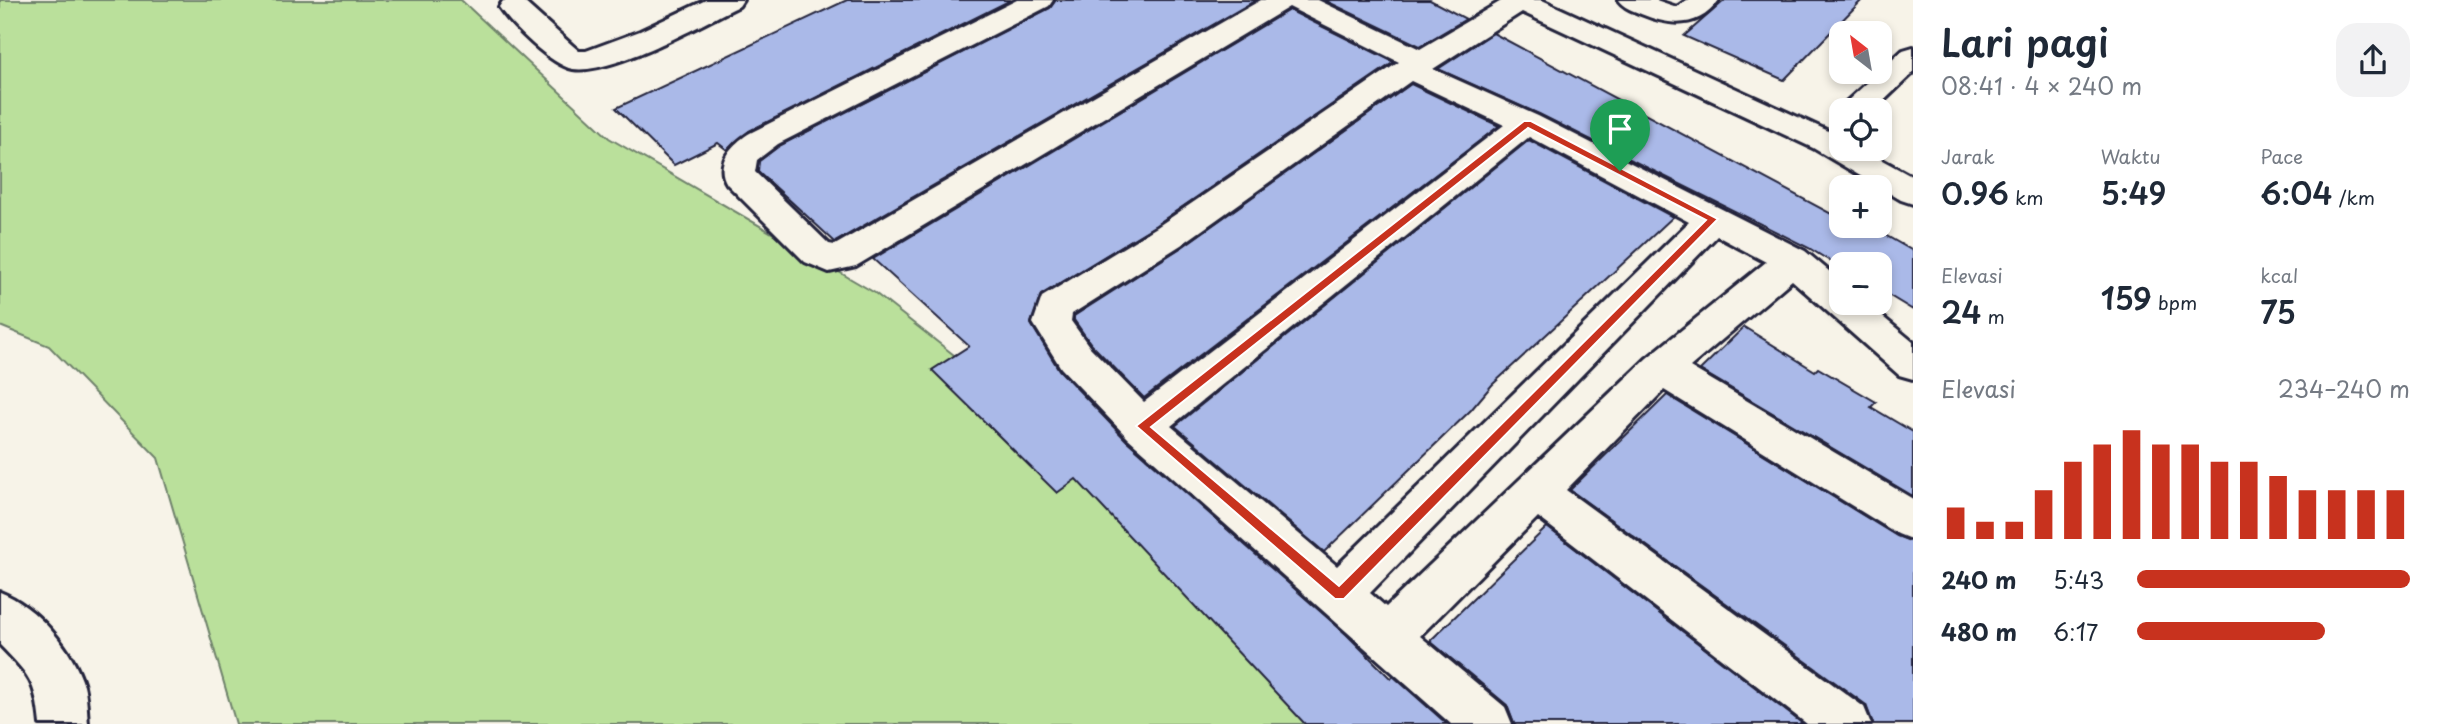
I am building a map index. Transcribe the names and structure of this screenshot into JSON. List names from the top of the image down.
{
  "north": "top left",
  "page": {
    "heading": ["Lari pagi", "08:41 · 4 × 240 m"],
    "map_buttons": ["+", "−"],
    "stats": [
      ["Jarak", "0.96 km"],
      ["Waktu", "5:49"],
      ["Pace", "6:04 /km"],
      ["Elevasi", "24 m"],
      ["159 bpm"],
      ["kcal", "75"]
    ],
    "chart": ["Elevasi", "234–240 m"],
    "list": [
      {
        "name": "240 m",
        "note": "5:43"
      },
      {
        "name": "480 m",
        "note": "6:17"
      }
    ]
  }
}
